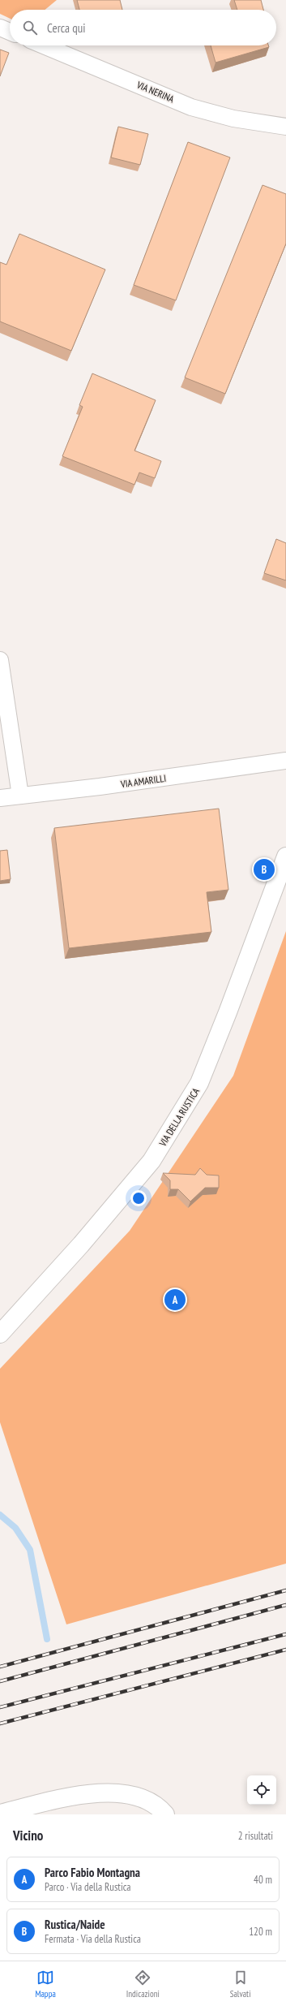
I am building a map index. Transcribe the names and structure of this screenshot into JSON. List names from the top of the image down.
{
  "streets": {
    "street": ["VIA NERINA", "VIA AMARILLI", "VIA DELLA RUSTICA"]
  },
  "page": {
    "search": "Cerca qui",
    "pins": ["B", "A"],
    "heading": ["Vicino", "2 risultati"],
    "list": [
      {
        "mark": "A",
        "name": "Parco Fabio Montagna",
        "note": "Parco · Via della Rustica",
        "value": "40 m"
      },
      {
        "mark": "B",
        "name": "Rustica/Naide",
        "note": "Fermata · Via della Rustica",
        "value": "120 m"
      }
    ],
    "nav": ["Mappa", "Indicazioni", "Salvati"]
  }
}
